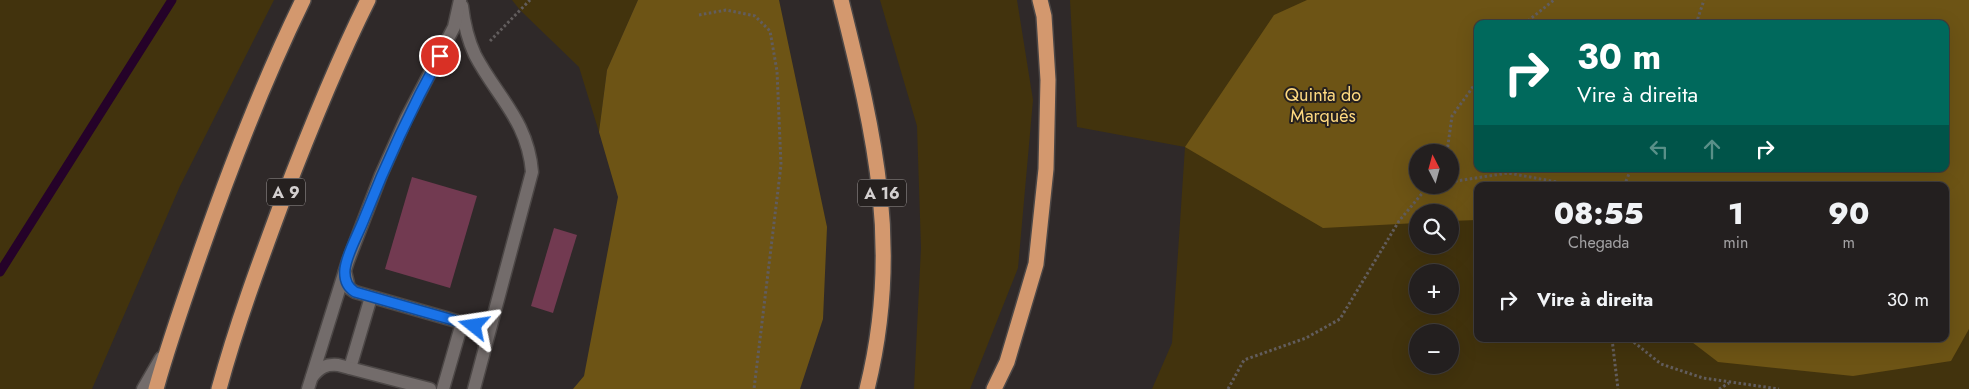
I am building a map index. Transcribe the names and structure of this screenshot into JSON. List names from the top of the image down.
{
  "streets": {
    "highway": ["A 9", "A 16"]
  },
  "parks": ["Quinta do Marquês"],
  "north": "top",
  "page": {
    "turn": ["30 m", "Vire à direita"],
    "map_buttons": ["+", "−"],
    "eta": [
      "08:55",
      "Chegada",
      "1",
      "min",
      "90",
      "m"
    ],
    "list": [
      {
        "name": "Vire à direita",
        "value": "30 m"
      }
    ]
  }
}
